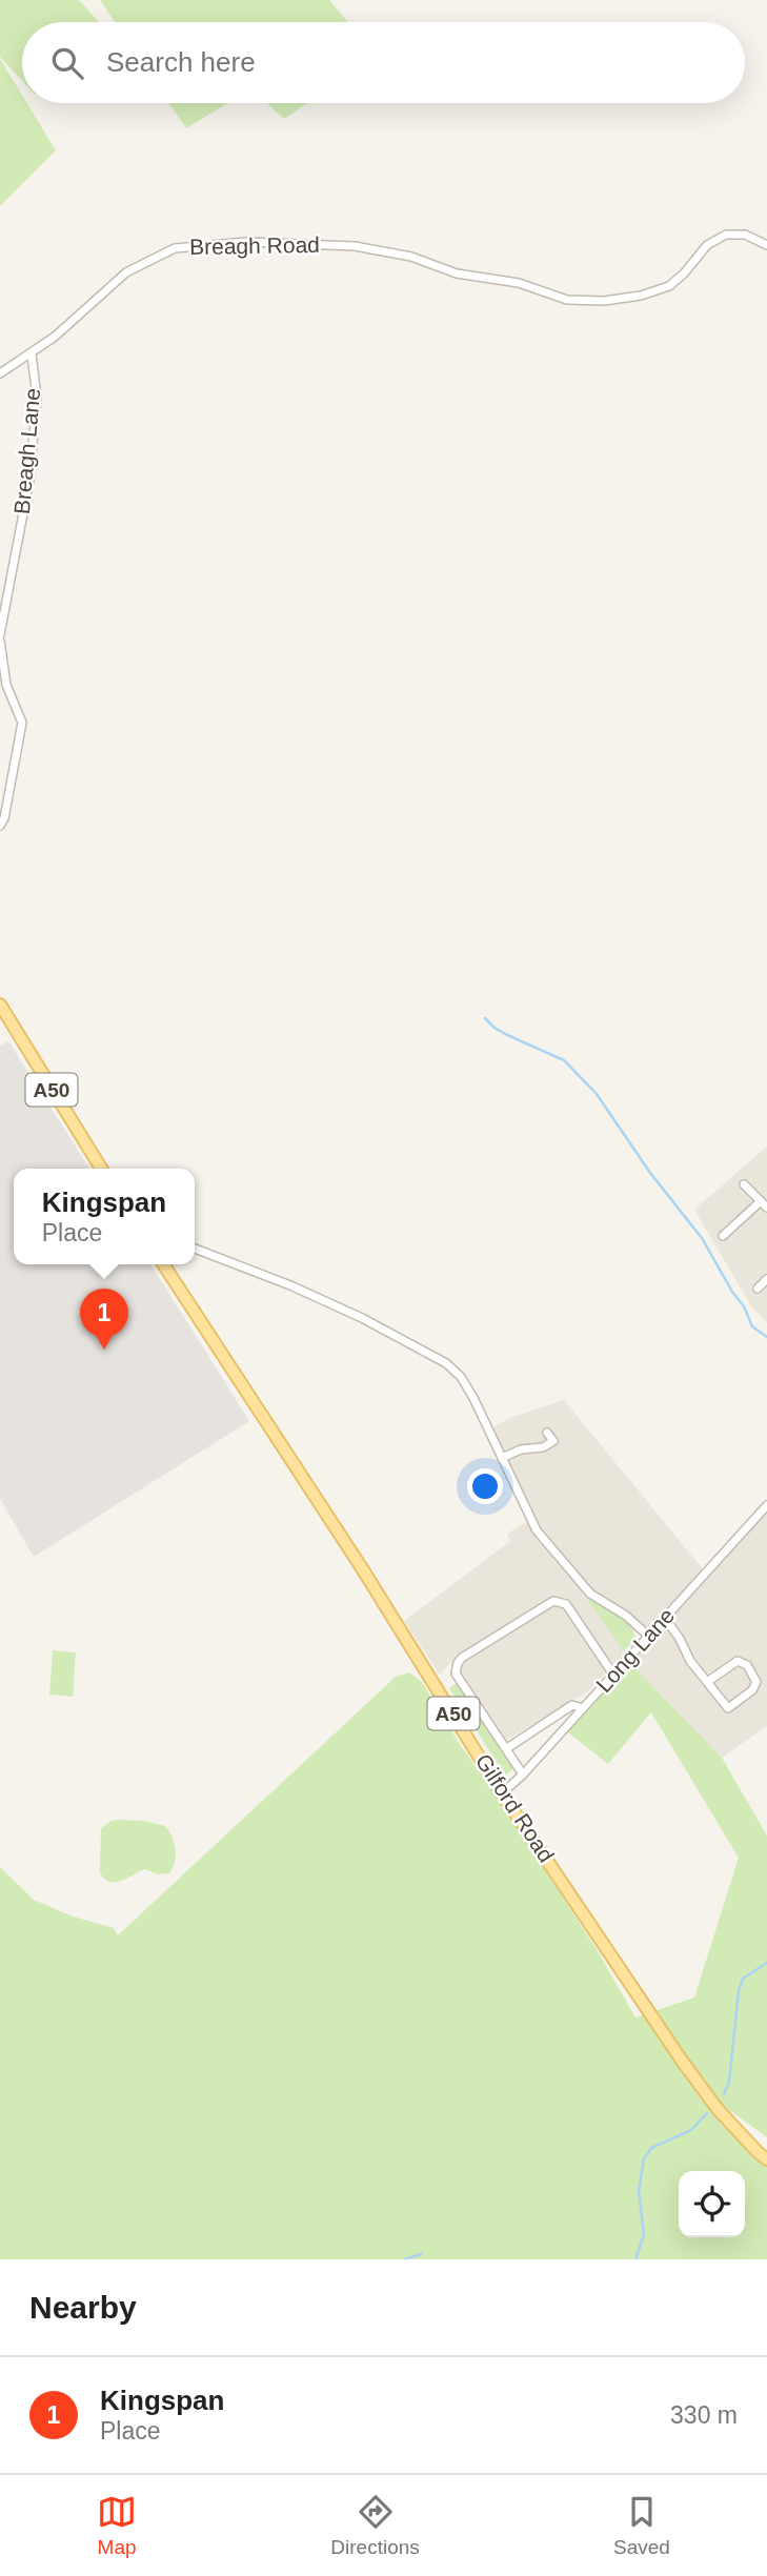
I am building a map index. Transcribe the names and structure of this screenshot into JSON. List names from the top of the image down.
{
  "streets": {
    "main road": ["A50", "Gilford Road"],
    "street": ["Breagh Road", "Breagh Lane", "Long Lane"]
  },
  "crossings": [
    ["Breagh Road", "Breagh Lane"],
    ["Long Lane", "Gilford Road"]
  ],
  "page": {
    "search": "Search here",
    "popup": ["Kingspan", "Place"],
    "pins": "1",
    "heading": "Nearby",
    "list": [
      {
        "mark": "1",
        "name": "Kingspan",
        "note": "Place",
        "value": "330 m"
      }
    ],
    "nav": ["Map", "Directions", "Saved"]
  }
}
